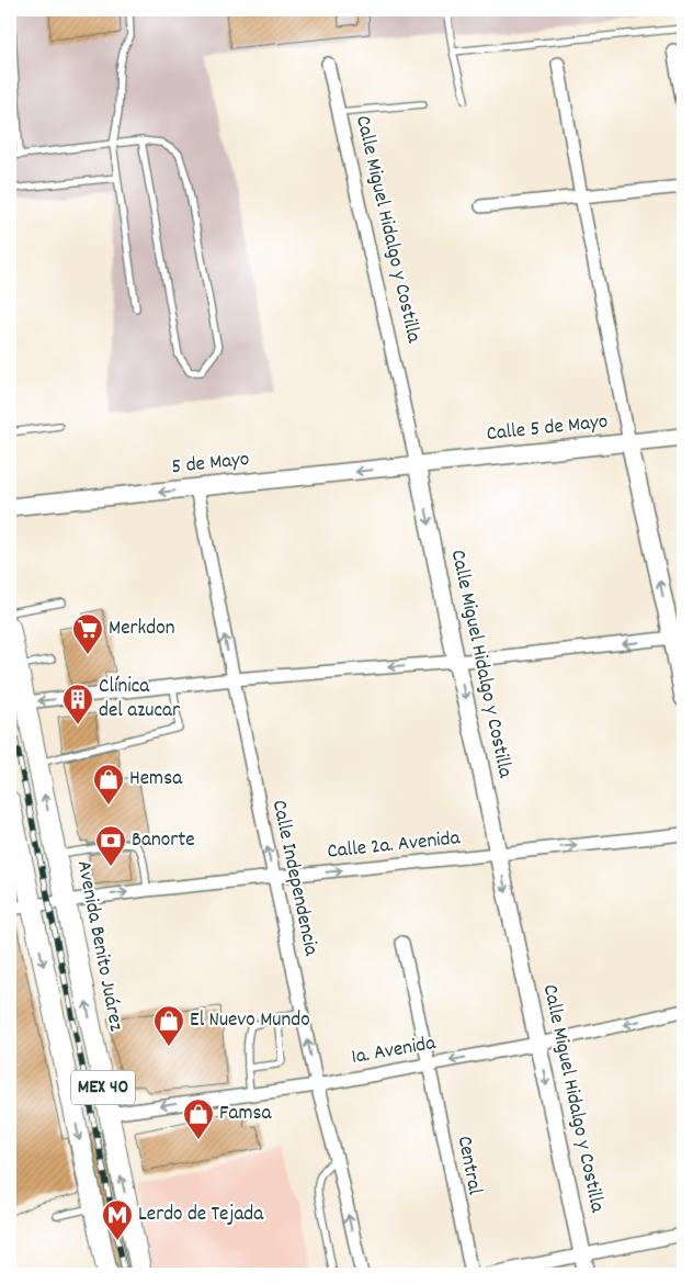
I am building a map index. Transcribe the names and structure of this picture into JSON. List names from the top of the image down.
{
  "streets": {
    "main road": ["Avenida Benito Juárez", "MEX 40"],
    "street": [
      "Calle Miguel Hidalgo y Costilla",
      "Calle 5 de Mayo",
      "5 de Mayo",
      "Calle 2a. Avenida",
      "Calle Independencia",
      "1a. Avenida",
      "Central"
    ]
  },
  "crossings": [
    ["Calle Miguel Hidalgo y Costilla", "Calle 5 de Mayo"],
    ["Calle Miguel Hidalgo y Costilla", "5 de Mayo"],
    ["Calle Miguel Hidalgo y Costilla", "Calle 2a. Avenida"],
    ["Calle Miguel Hidalgo y Costilla", "1a. Avenida"],
    ["Calle 5 de Mayo", "5 de Mayo"],
    ["5 de Mayo", "Calle Independencia"],
    ["Calle 2a. Avenida", "Calle Independencia"],
    ["Calle 2a. Avenida", "Avenida Benito Juárez"],
    ["Calle 2a. Avenida", "MEX 40"],
    ["Calle Independencia", "1a. Avenida"],
    ["Avenida Benito Juárez", "1a. Avenida"],
    ["1a. Avenida", "Central"]
  ],
  "one_way": [
    "Calle Miguel Hidalgo y Costilla",
    "5 de Mayo",
    "Calle 2a. Avenida",
    "Calle Independencia",
    "1a. Avenida"
  ],
  "places": {
    "supermarket": ["Merkdon"],
    "building": ["Clínica del azucar"],
    "shop": ["Hemsa", "El Nuevo Mundo", "Famsa"],
    "bank": ["Banorte"],
    "metro station": ["Lerdo de Tejada"]
  }
}
